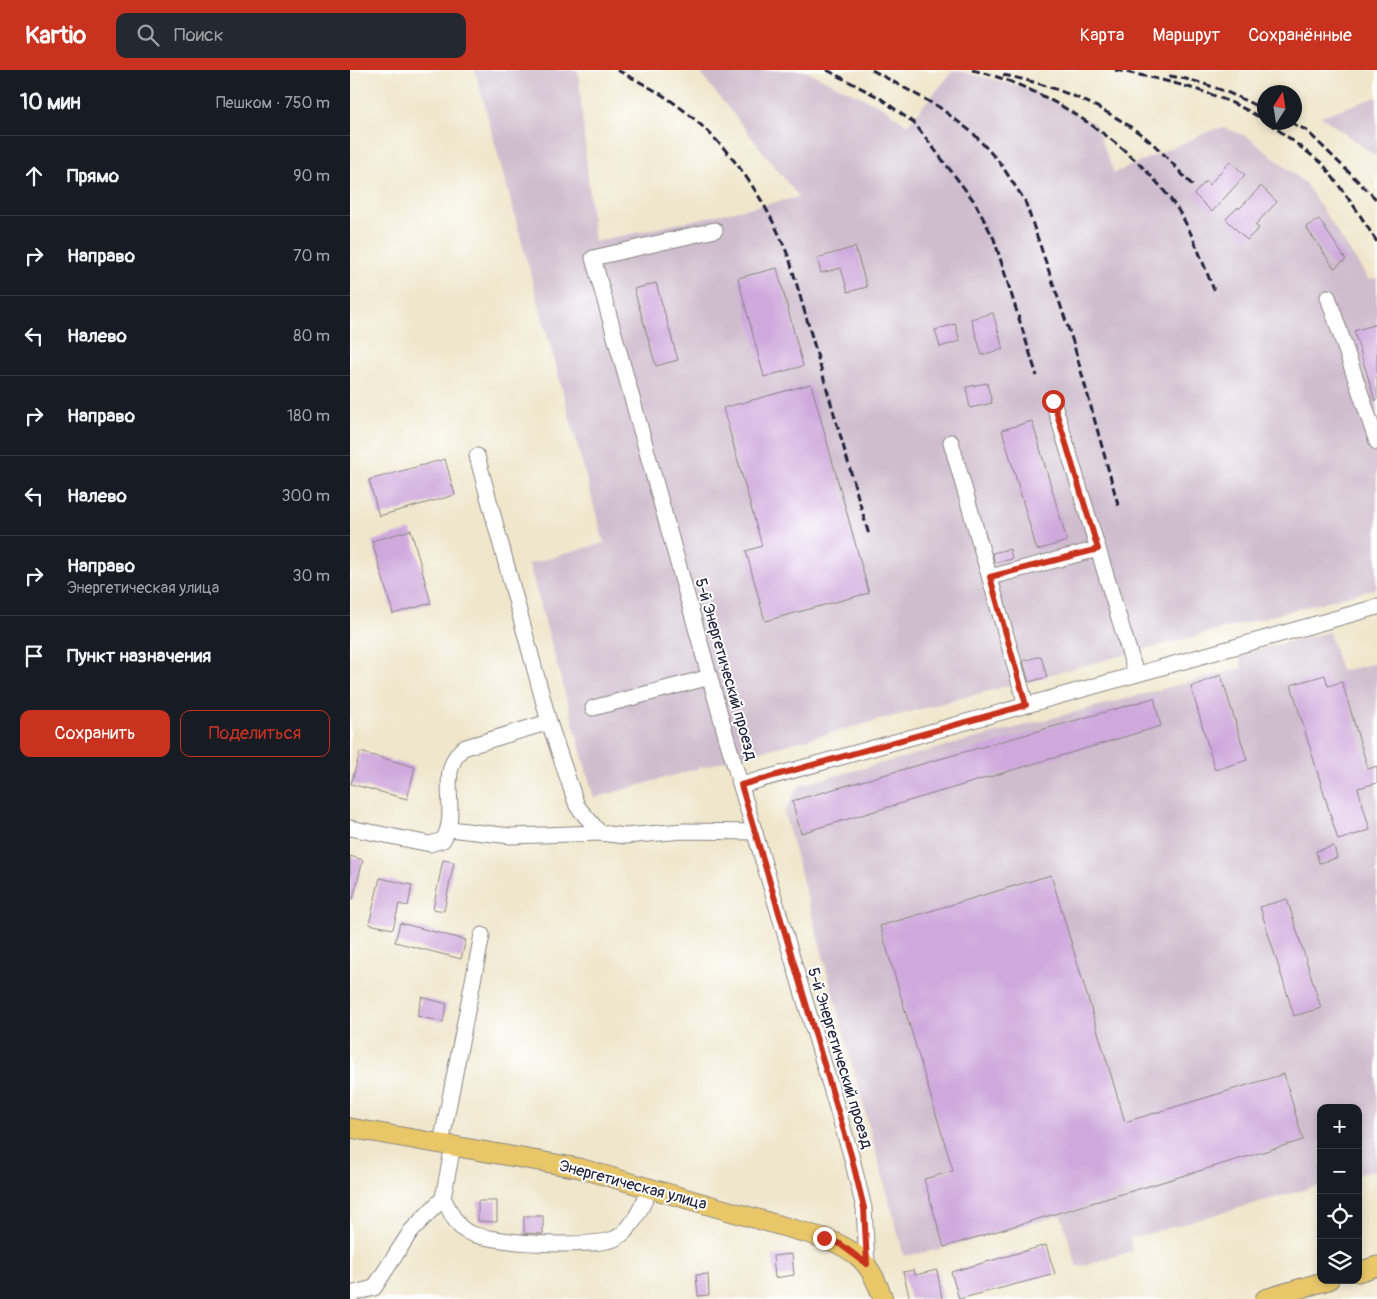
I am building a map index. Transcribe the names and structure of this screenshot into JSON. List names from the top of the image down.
{
  "streets": {
    "main road": ["Энергетическая улица"],
    "street": ["5-й Энергетический проезд"]
  },
  "crossings": [
    ["5-й Энергетический проезд", "Энергетическая улица"]
  ],
  "north": "top",
  "page": {
    "header": "Kartio",
    "search": "Поиск",
    "nav": ["Карта", "Маршрут", "Сохранённые"],
    "heading": ["10 мин", "Пешком · 750 m"],
    "list": [
      ["Прямо", "90 m"],
      ["Направо", "70 m"],
      ["Налево", "80 m"],
      ["Направо", "180 m"],
      ["Налево", "300 m"],
      ["Направо", "Энергетическая улица", "30 m"],
      "Пункт назначения"
    ],
    "buttons": ["Сохранить", "Поделиться"],
    "map_buttons": ["+", "−"]
  }
}
